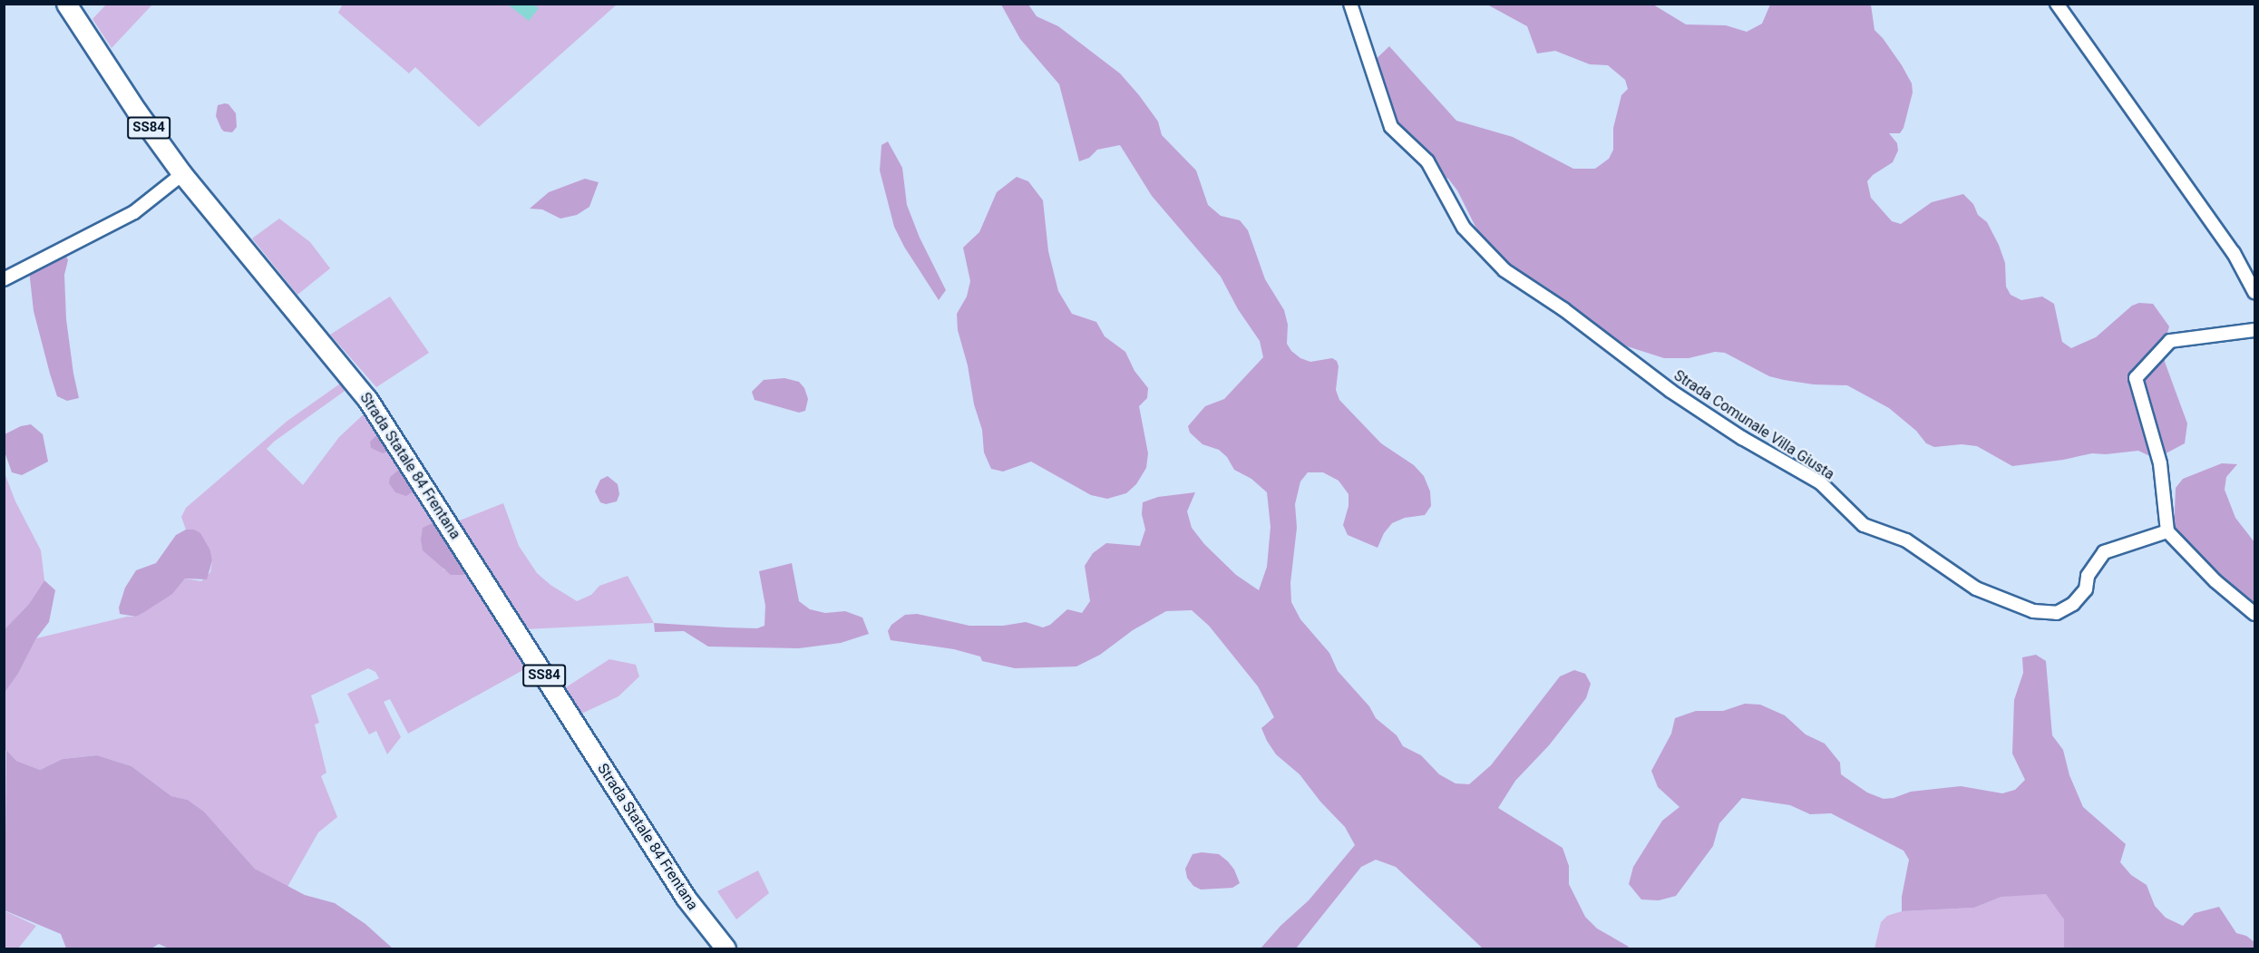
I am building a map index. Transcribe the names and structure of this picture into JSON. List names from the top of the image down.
{
  "streets": {
    "main road": ["SS84", "Strada Statale 84 Frentana"],
    "street": ["Strada Comunale Villa Giusta"]
  }
}
